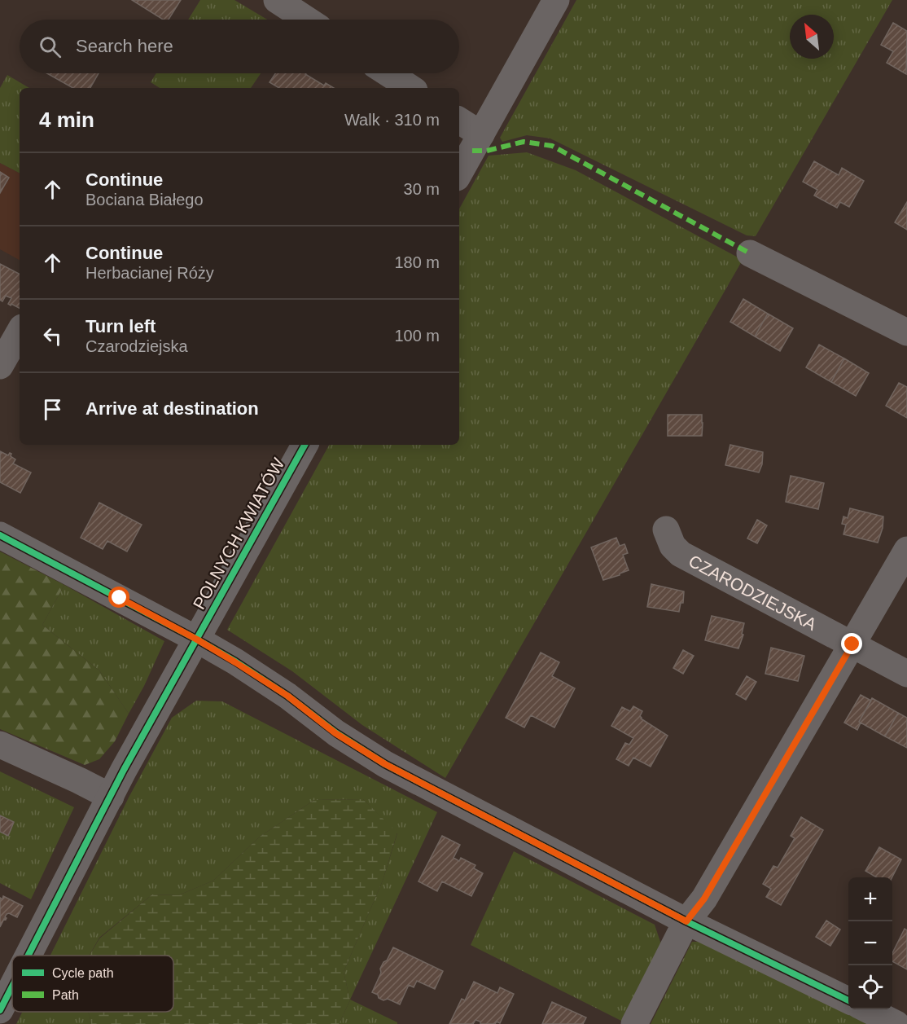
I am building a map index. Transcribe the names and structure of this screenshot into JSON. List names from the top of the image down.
{
  "streets": {
    "street": ["POLNYCH KWIATÓW", "CZARODZIEJSKA"]
  },
  "legend": ["Cycle path", "Path"],
  "north": "top left",
  "page": {
    "search": "Search here",
    "heading": ["4 min", "Walk · 310 m"],
    "list": [
      ["Continue", "Bociana Białego", "30 m"],
      ["Continue", "Herbacianej Róży", "180 m"],
      ["Turn left", "Czarodziejska", "100 m"],
      "Arrive at destination"
    ],
    "map_buttons": ["+", "−"]
  }
}
